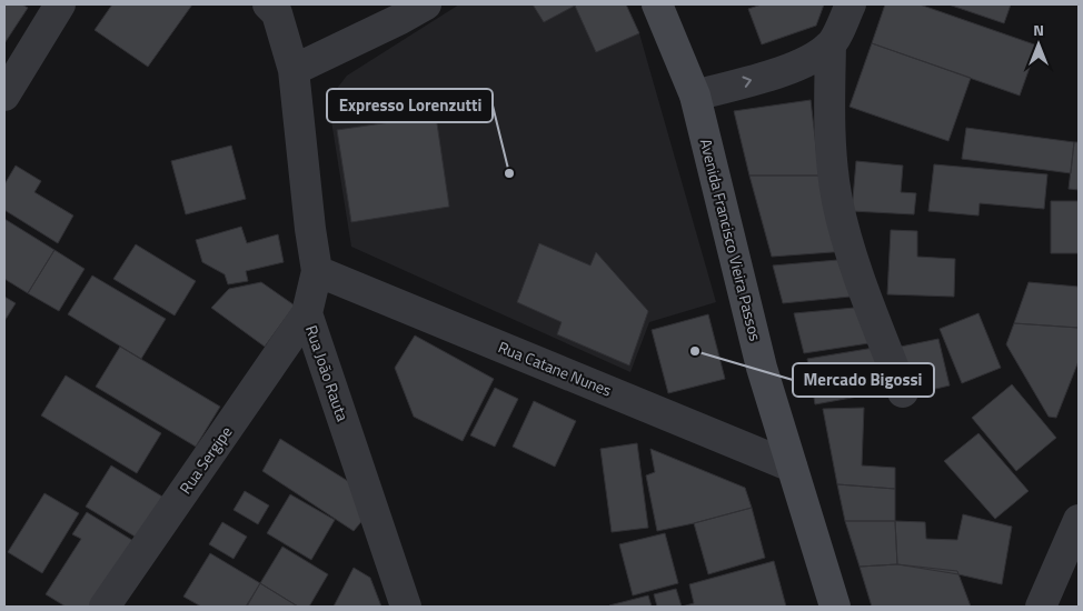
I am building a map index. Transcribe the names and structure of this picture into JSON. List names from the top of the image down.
{
  "streets": {
    "main road": ["Avenida Francisco Vieira Passos"],
    "street": ["Rua Catane Nunes", "Rua João Rauta", "Rua Sergipe"]
  },
  "crossings": [
    ["Avenida Francisco Vieira Passos", "Rua Catane Nunes"],
    ["Rua Catane Nunes", "Rua João Rauta"],
    ["Rua João Rauta", "Rua Sergipe"]
  ],
  "places": ["Expresso Lorenzutti", "Mercado Bigossi"],
  "north": "top"
}
